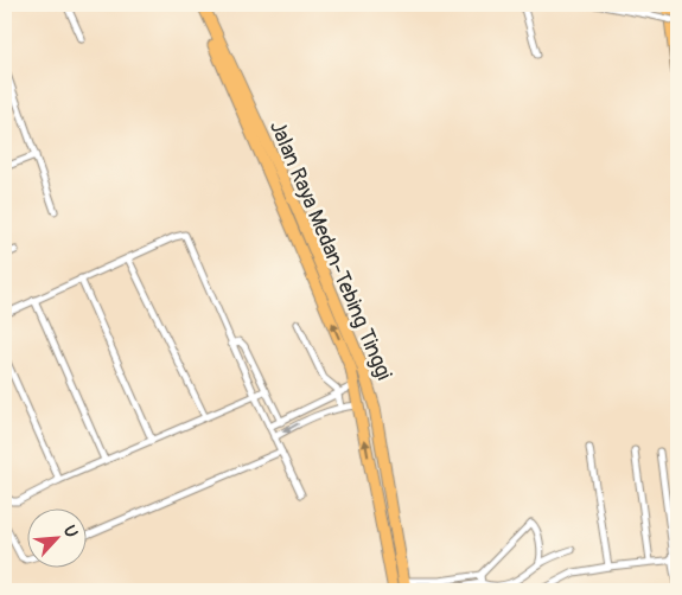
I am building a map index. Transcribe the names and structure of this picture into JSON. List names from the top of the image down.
{
  "streets": {
    "highway": ["Jalan Raya Medan-Tebing Tinggi"]
  },
  "north": "top right"
}
